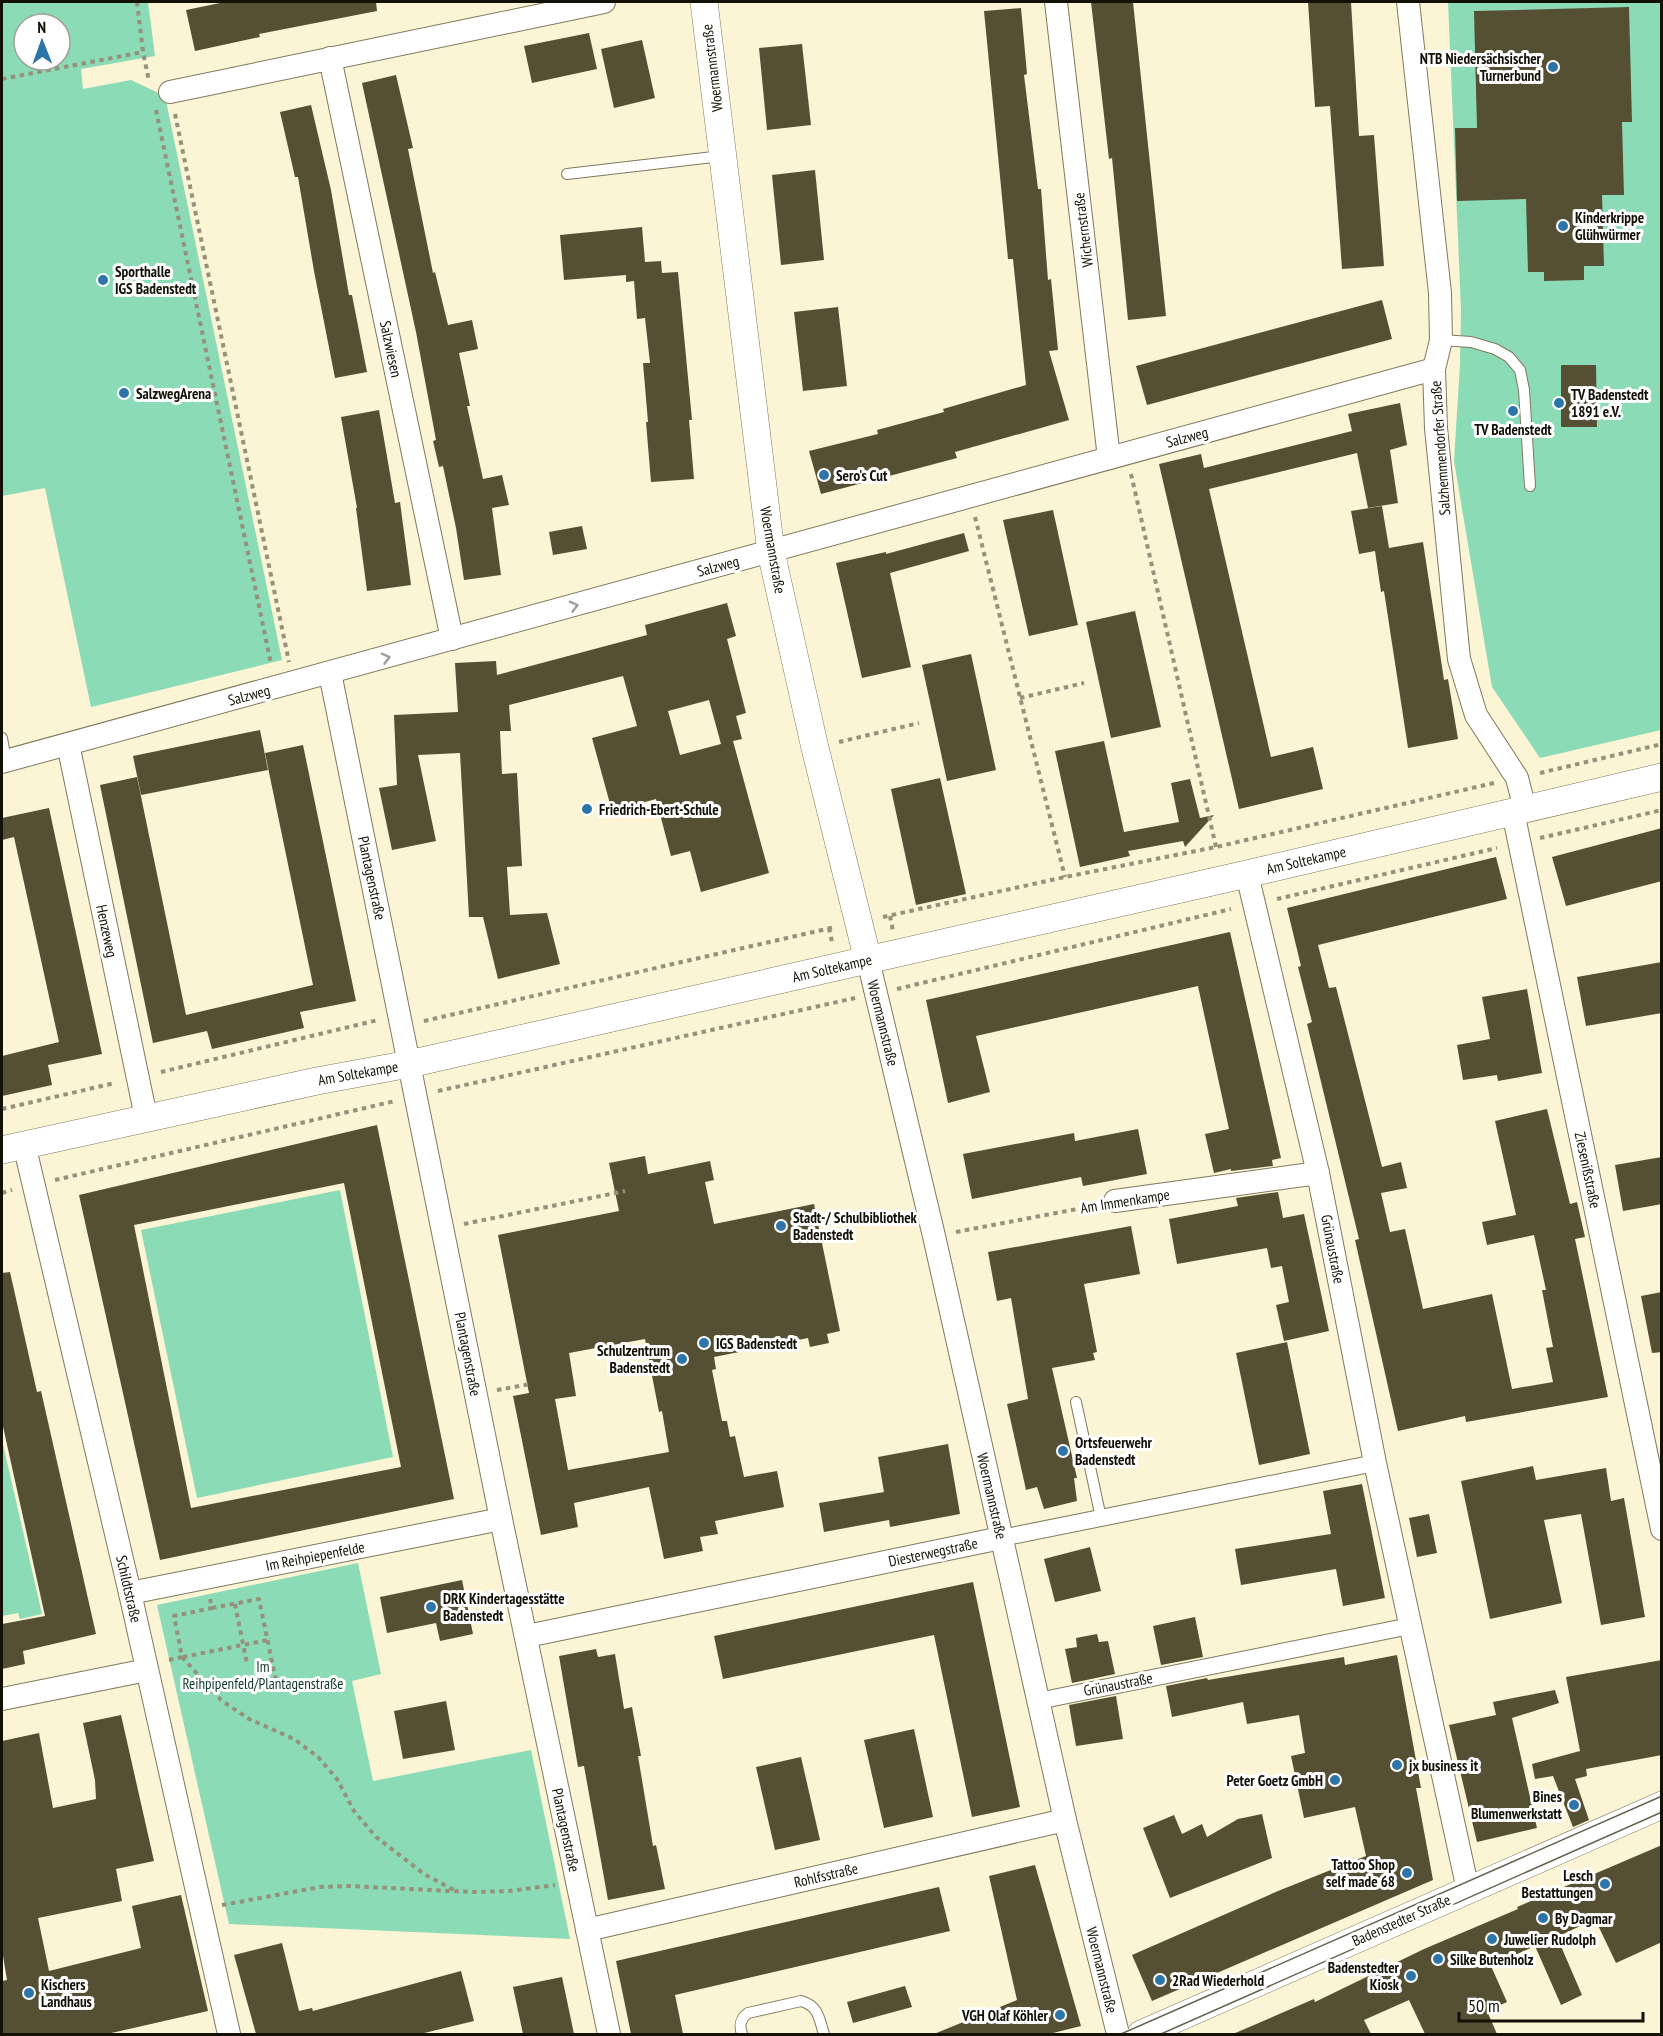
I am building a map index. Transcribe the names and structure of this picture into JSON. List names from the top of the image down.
{
  "streets": {
    "street": [
      "Woermannstraße",
      "Wichernstraße",
      "Salzwiesen",
      "Salzweg",
      "Salzhemmendorfer Straße",
      "Am Soltekampe",
      "Plantagenstraße",
      "Henzeweg",
      "Ziesenißstraße",
      "Am Immenkampe",
      "Grünaustraße",
      "Diesterwegstraße",
      "Im Reihpiepenfelde",
      "Schildtstraße",
      "Rohlfsstraße",
      "Badenstedter Straße"
    ]
  },
  "crossings": [
    ["Woermannstraße", "Salzweg"],
    ["Woermannstraße", "Am Soltekampe"],
    ["Woermannstraße", "Am Immenkampe"],
    ["Woermannstraße", "Grünaustraße"],
    ["Woermannstraße", "Diesterwegstraße"],
    ["Woermannstraße", "Rohlfsstraße"],
    ["Wichernstraße", "Salzweg"],
    ["Salzwiesen", "Salzweg"],
    ["Salzweg", "Salzhemmendorfer Straße"],
    ["Salzweg", "Plantagenstraße"],
    ["Salzweg", "Henzeweg"],
    ["Salzhemmendorfer Straße", "Am Soltekampe"],
    ["Salzhemmendorfer Straße", "Ziesenißstraße"],
    ["Am Soltekampe", "Plantagenstraße"],
    ["Am Soltekampe", "Henzeweg"],
    ["Am Soltekampe", "Ziesenißstraße"],
    ["Am Soltekampe", "Grünaustraße"],
    ["Am Soltekampe", "Schildtstraße"],
    ["Plantagenstraße", "Diesterwegstraße"],
    ["Plantagenstraße", "Im Reihpiepenfelde"],
    ["Plantagenstraße", "Rohlfsstraße"],
    ["Am Immenkampe", "Grünaustraße"],
    ["Grünaustraße", "Diesterwegstraße"],
    ["Grünaustraße", "Badenstedter Straße"],
    ["Im Reihpiepenfelde", "Schildtstraße"]
  ],
  "parks": ["Im Reihpipenfeld/Plantagenstraße"],
  "places": [
    "NTB Niedersächsischer Turnerbund",
    "Kinderkrippe Glühwürmer",
    "Sporthalle IGS Badenstedt",
    "SalzwegArena",
    "TV Badenstedt 1891 e.V.",
    "TV Badenstedt",
    "Sero's Cut",
    "Friedrich-Ebert-Schule",
    "Stadt-/ Schulbibliothek Badenstedt",
    "IGS Badenstedt",
    "Schulzentrum Badenstedt",
    "Ortsfeuerwehr Badenstedt",
    "DRK Kindertagesstätte Badenstedt",
    "jx business it",
    "Peter Goetz GmbH",
    "Bines Blumenwerkstatt",
    "Tattoo Shop self made 68",
    "Lesch Bestattungen",
    "By Dagmar",
    "Juwelier Rudolph",
    "Silke Butenholz",
    "Badenstedter Kiosk",
    "2Rad Wiederhold",
    "Kischers Landhaus",
    "VGH Olaf Köhler"
  ],
  "scale_bar": "50 m",
  "north": "top"
}
